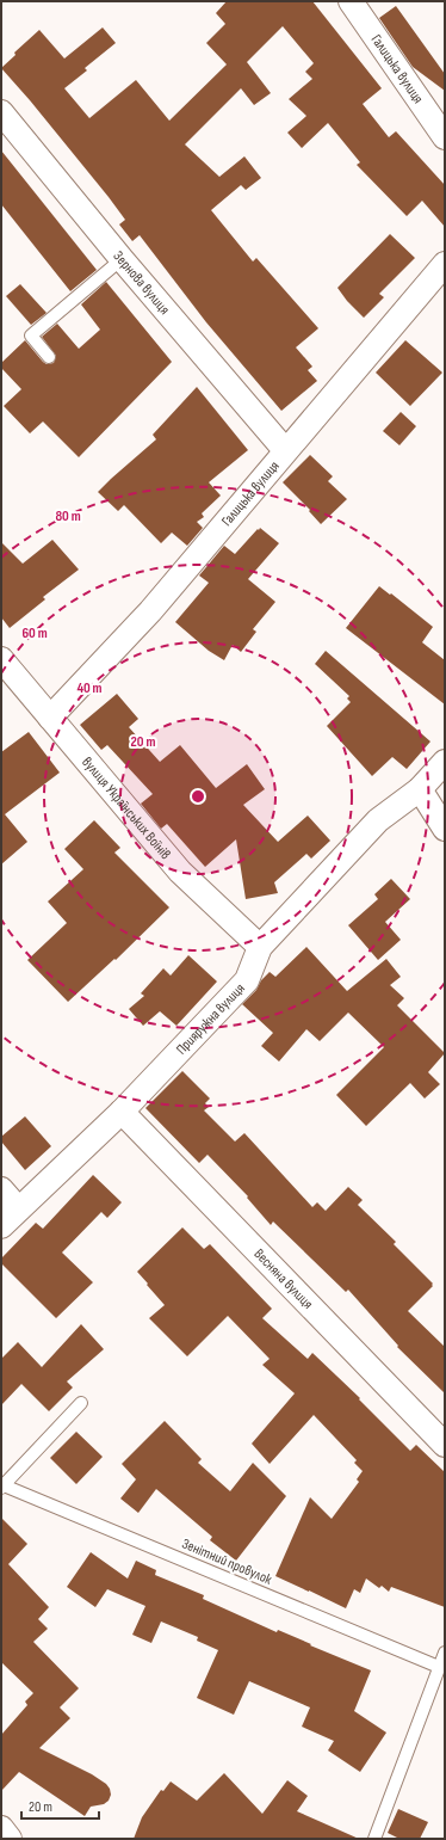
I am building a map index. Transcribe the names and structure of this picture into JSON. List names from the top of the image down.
{
  "streets": {
    "street": [
      "Галицька вулиця",
      "Зернова вулиця",
      "вулиця Українських Воїнів",
      "Прияружна вулиця",
      "Весняна вулиця"
    ],
    "lane": ["Зенітний провулок"]
  },
  "crossings": [
    ["Галицька вулиця", "Зернова вулиця"],
    ["Галицька вулиця", "вулиця Українських Воїнів"],
    ["вулиця Українських Воїнів", "Прияружна вулиця"],
    ["Прияружна вулиця", "Весняна вулиця"]
  ],
  "scale_bar": "20 m",
  "rings": [
    "80 m",
    "60 m",
    "40 m",
    "20 m"
  ]
}
